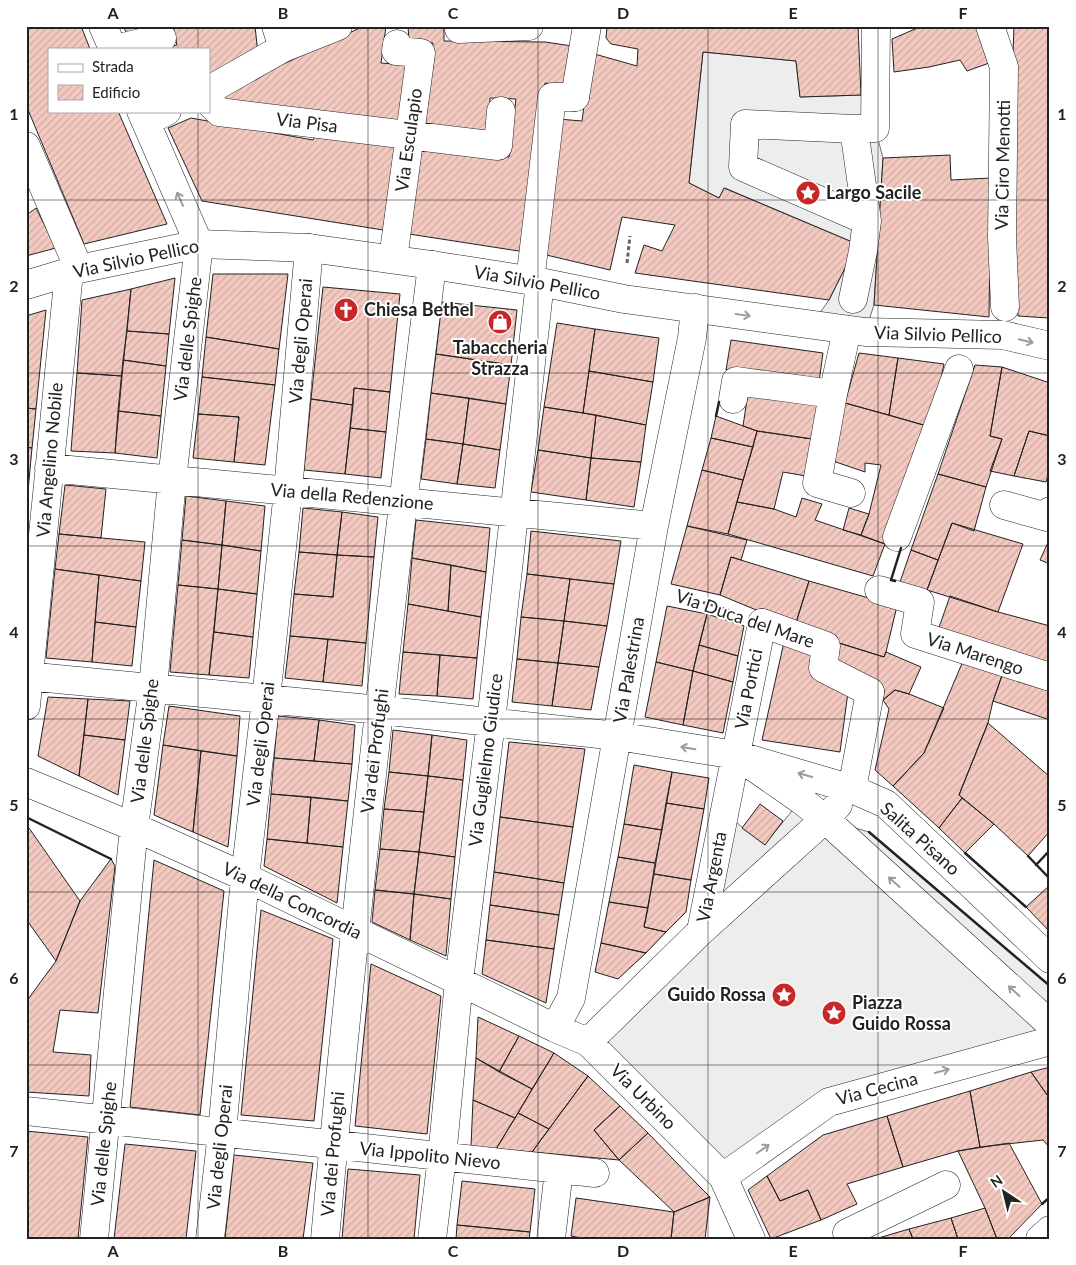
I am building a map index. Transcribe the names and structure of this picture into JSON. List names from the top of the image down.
{
  "streets": {
    "street": [
      "Via Pisa",
      "Via Esculapio",
      "Via Ciro Menotti",
      "Via Silvio Pellico",
      "Via delle Spighe",
      "Via degli Operai",
      "Via Angelino Nobile",
      "Via della Redenzione",
      "Via Duca del Mare",
      "Via Marengo",
      "Via Palestrina",
      "Via Portici",
      "Via dei Profughi",
      "Via Guglielmo Giudice",
      "Salita Pisano",
      "Via Argenta",
      "Via della Concordia",
      "Via Cecina",
      "Via Urbino",
      "Via Ippolito Nievo"
    ]
  },
  "crossings": [
    ["Via Pisa", "Via Esculapio"],
    ["Via Esculapio", "Via Silvio Pellico"],
    ["Via Silvio Pellico", "Via delle Spighe"],
    ["Via Silvio Pellico", "Via degli Operai"],
    ["Via Silvio Pellico", "Via Angelino Nobile"],
    ["Via Silvio Pellico", "Via Palestrina"],
    ["Via Silvio Pellico", "Via dei Profughi"],
    ["Via Silvio Pellico", "Via Guglielmo Giudice"],
    ["Via delle Spighe", "Via della Redenzione"],
    ["Via delle Spighe", "Salita Pisano"],
    ["Via delle Spighe", "Via della Concordia"],
    ["Via delle Spighe", "Via Ippolito Nievo"],
    ["Via degli Operai", "Via della Redenzione"],
    ["Via degli Operai", "Salita Pisano"],
    ["Via degli Operai", "Via della Concordia"],
    ["Via degli Operai", "Via Ippolito Nievo"],
    ["Via Angelino Nobile", "Via della Redenzione"],
    ["Via Angelino Nobile", "Salita Pisano"],
    ["Via della Redenzione", "Via Palestrina"],
    ["Via della Redenzione", "Via dei Profughi"],
    ["Via della Redenzione", "Via Guglielmo Giudice"],
    ["Via Duca del Mare", "Via Palestrina"],
    ["Via Duca del Mare", "Via Portici"],
    ["Via Duca del Mare", "Salita Pisano"],
    ["Via Palestrina", "Salita Pisano"],
    ["Via Palestrina", "Via della Concordia"],
    ["Via Palestrina", "Via Urbino"],
    ["Via Portici", "Salita Pisano"],
    ["Via Portici", "Via Argenta"],
    ["Via dei Profughi", "Salita Pisano"],
    ["Via dei Profughi", "Via della Concordia"],
    ["Via dei Profughi", "Via Ippolito Nievo"],
    ["Via Guglielmo Giudice", "Salita Pisano"],
    ["Via Guglielmo Giudice", "Via della Concordia"],
    ["Via Guglielmo Giudice", "Via Ippolito Nievo"],
    ["Salita Pisano", "Via Argenta"],
    ["Via Argenta", "Via Urbino"],
    ["Via della Concordia", "Via Urbino"],
    ["Via Cecina", "Via Urbino"]
  ],
  "places": {
    "place": ["Largo Sacile", "Guido Rossa", "Piazza Guido Rossa"],
    "church": ["Chiesa Bethel"],
    "shop": ["Tabaccheria Strazza"]
  },
  "legend": ["Strada", "Edificio"],
  "north": "top left",
  "grid": {
    "columns": [
      "A",
      "B",
      "C",
      "D",
      "E",
      "F"
    ],
    "rows": [
      "1",
      "2",
      "3",
      "4",
      "5",
      "6",
      "7"
    ]
  }
}
